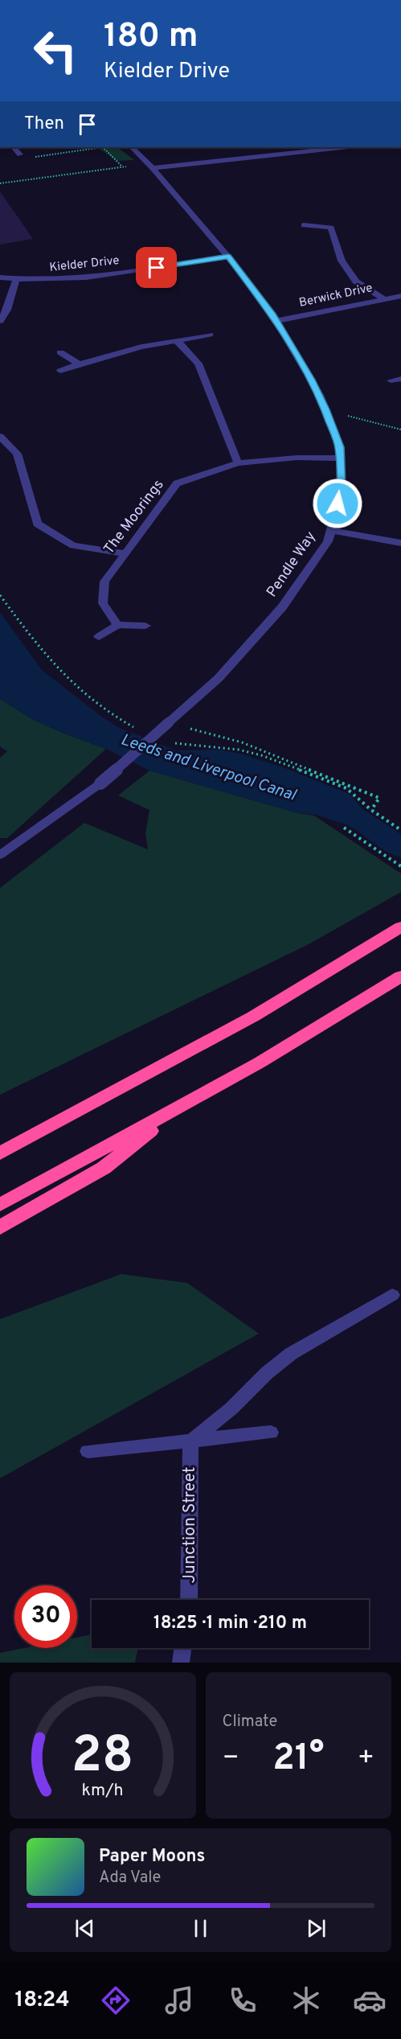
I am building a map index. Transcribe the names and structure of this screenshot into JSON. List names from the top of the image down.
{
  "streets": {
    "street": [
      "Kielder Drive",
      "Berwick Drive",
      "The Moorings",
      "Pendle Way",
      "Junction Street"
    ]
  },
  "crossings": [
    ["Kielder Drive", "Pendle Way"],
    ["Berwick Drive", "Pendle Way"],
    ["The Moorings", "Pendle Way"]
  ],
  "water": ["Leeds and Liverpool Canal"],
  "page": {
    "turn": ["180 m", "Kielder Drive"],
    "then": "Then",
    "limit": "30",
    "trip": "18:25 · 1 min · 210 m",
    "tile": "Climate",
    "heat": ["−", "21°", "+"],
    "song": ["Paper Moons", "Ada Vale"],
    "tabs": "18:24",
    "gauge": ["28", "km/h"]
  }
}
